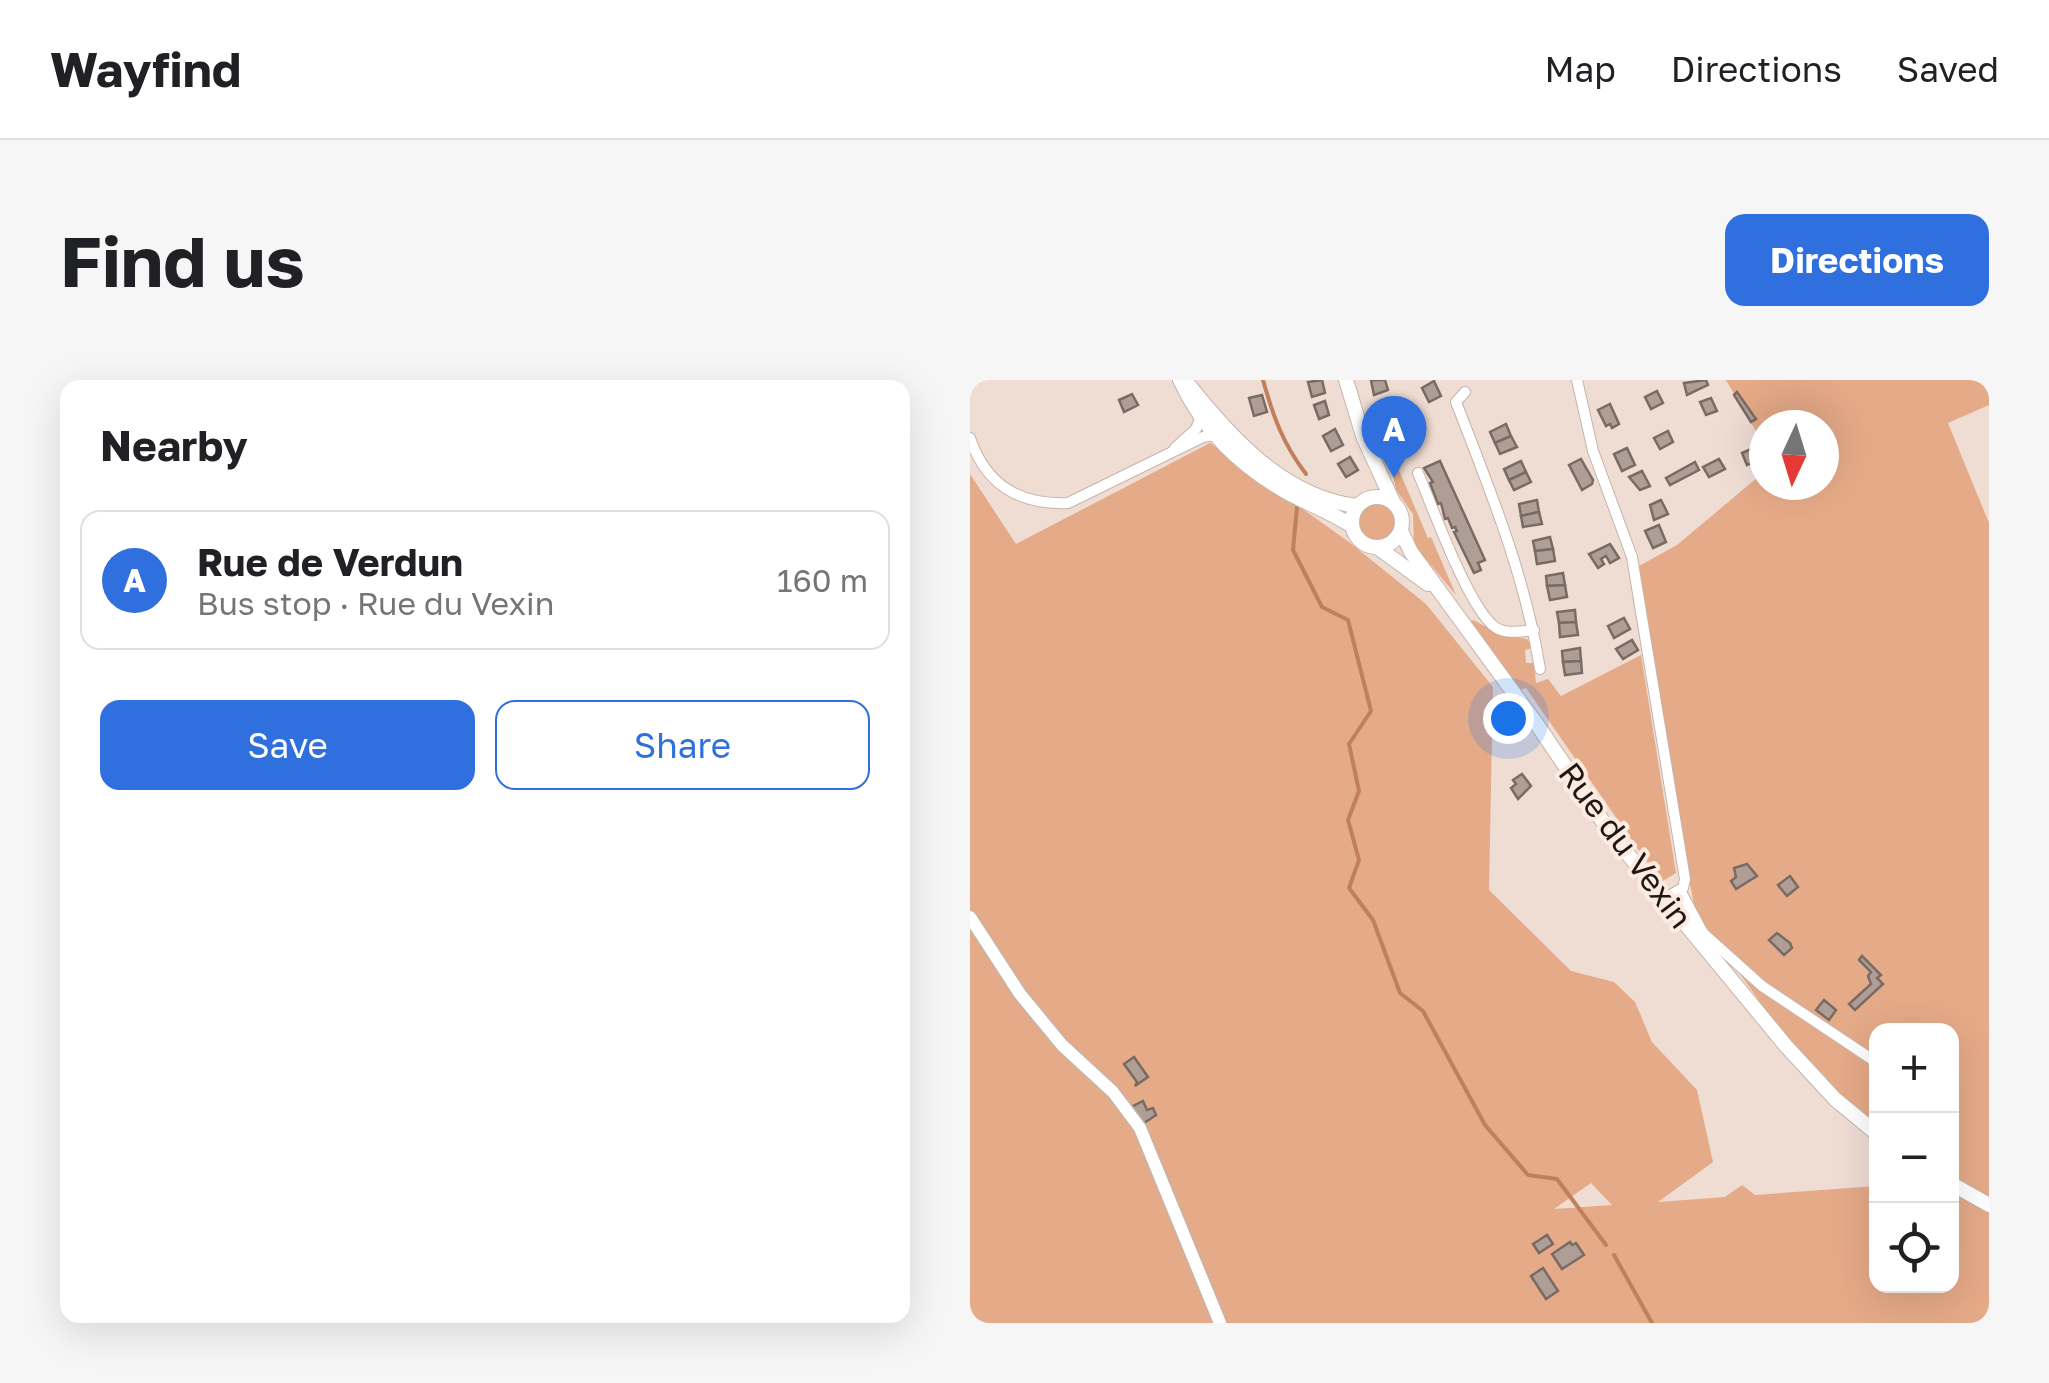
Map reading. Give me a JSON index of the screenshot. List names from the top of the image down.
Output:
{
  "streets": {
    "main road": ["Rue du Vexin"]
  },
  "north": "bottom",
  "page": {
    "header": "Wayfind",
    "nav": ["Map", "Directions", "Saved"],
    "buttons": [
      "Directions",
      ["Save", "Share"]
    ],
    "title": "Find us",
    "heading": "Nearby",
    "pins": "A",
    "list": [
      {
        "mark": "A",
        "name": "Rue de Verdun",
        "note": "Bus stop · Rue du Vexin",
        "value": "160 m"
      }
    ],
    "map_buttons": ["+", "−"]
  }
}
